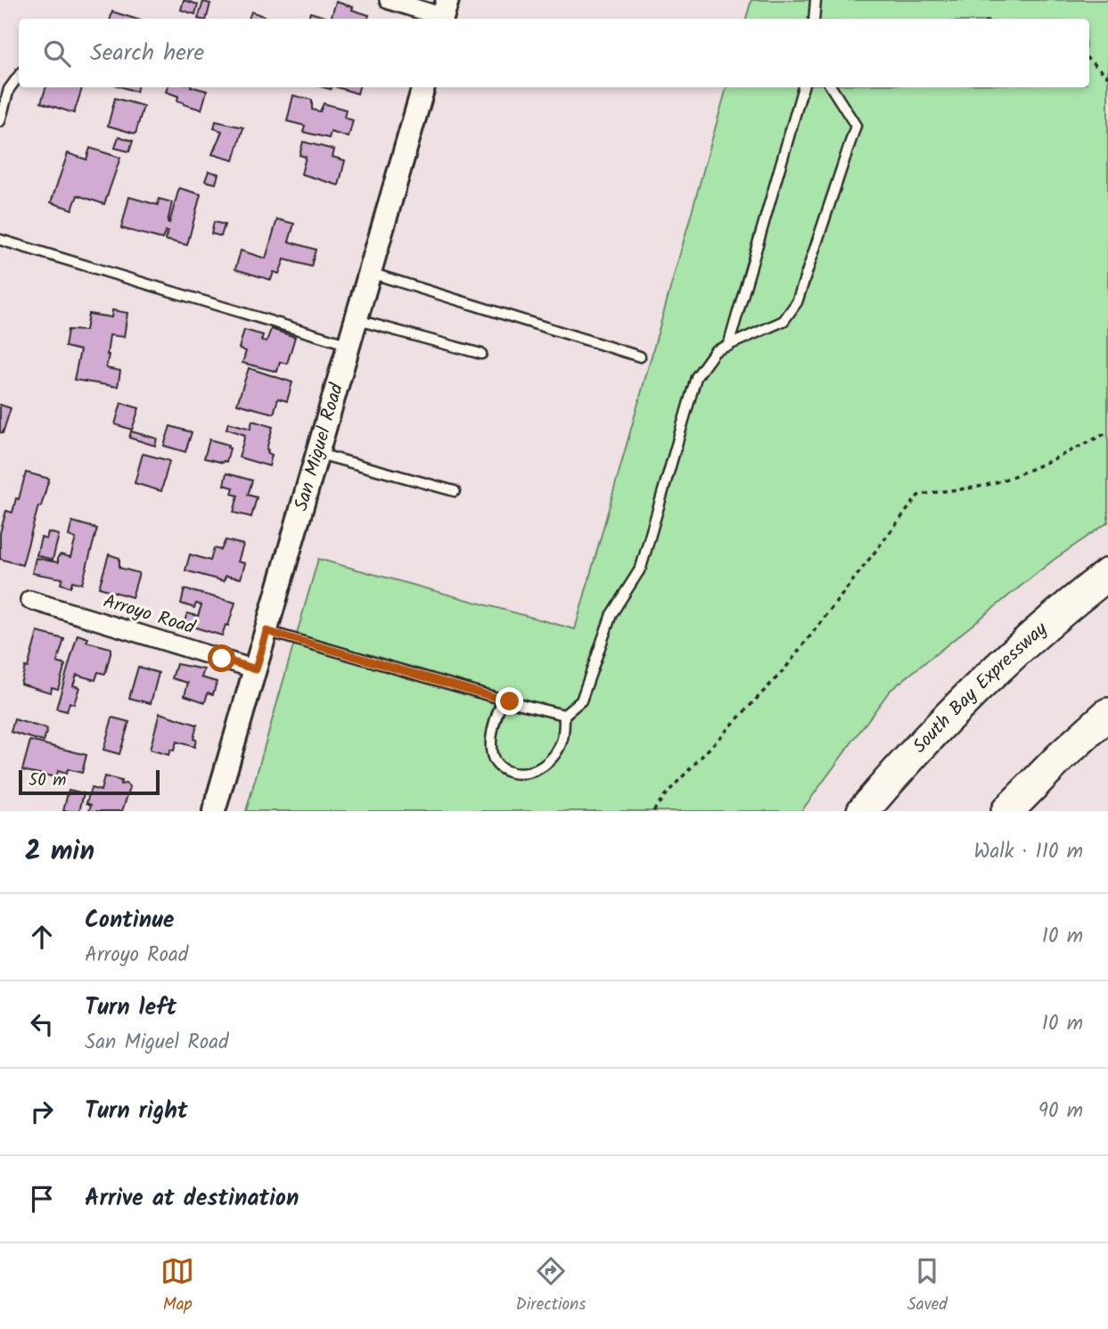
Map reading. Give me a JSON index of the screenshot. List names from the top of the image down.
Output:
{
  "streets": {
    "highway": ["South Bay Expressway"],
    "street": ["San Miguel Road", "Arroyo Road"]
  },
  "crossings": [
    ["San Miguel Road", "Arroyo Road"]
  ],
  "scale_bar": "50 m",
  "page": {
    "search": "Search here",
    "scale": "50 m",
    "heading": ["2 min", "Walk · 110 m"],
    "list": [
      ["Continue", "Arroyo Road", "10 m"],
      ["Turn left", "San Miguel Road", "10 m"],
      ["Turn right", "90 m"],
      "Arrive at destination"
    ],
    "nav": ["Map", "Directions", "Saved"]
  }
}
